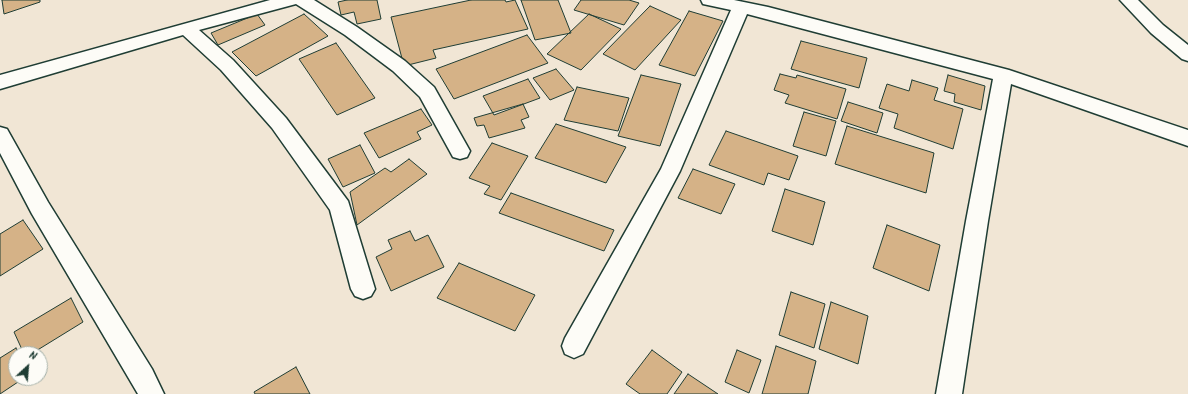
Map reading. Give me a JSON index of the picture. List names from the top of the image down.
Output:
{
  "north": "top right"
}
